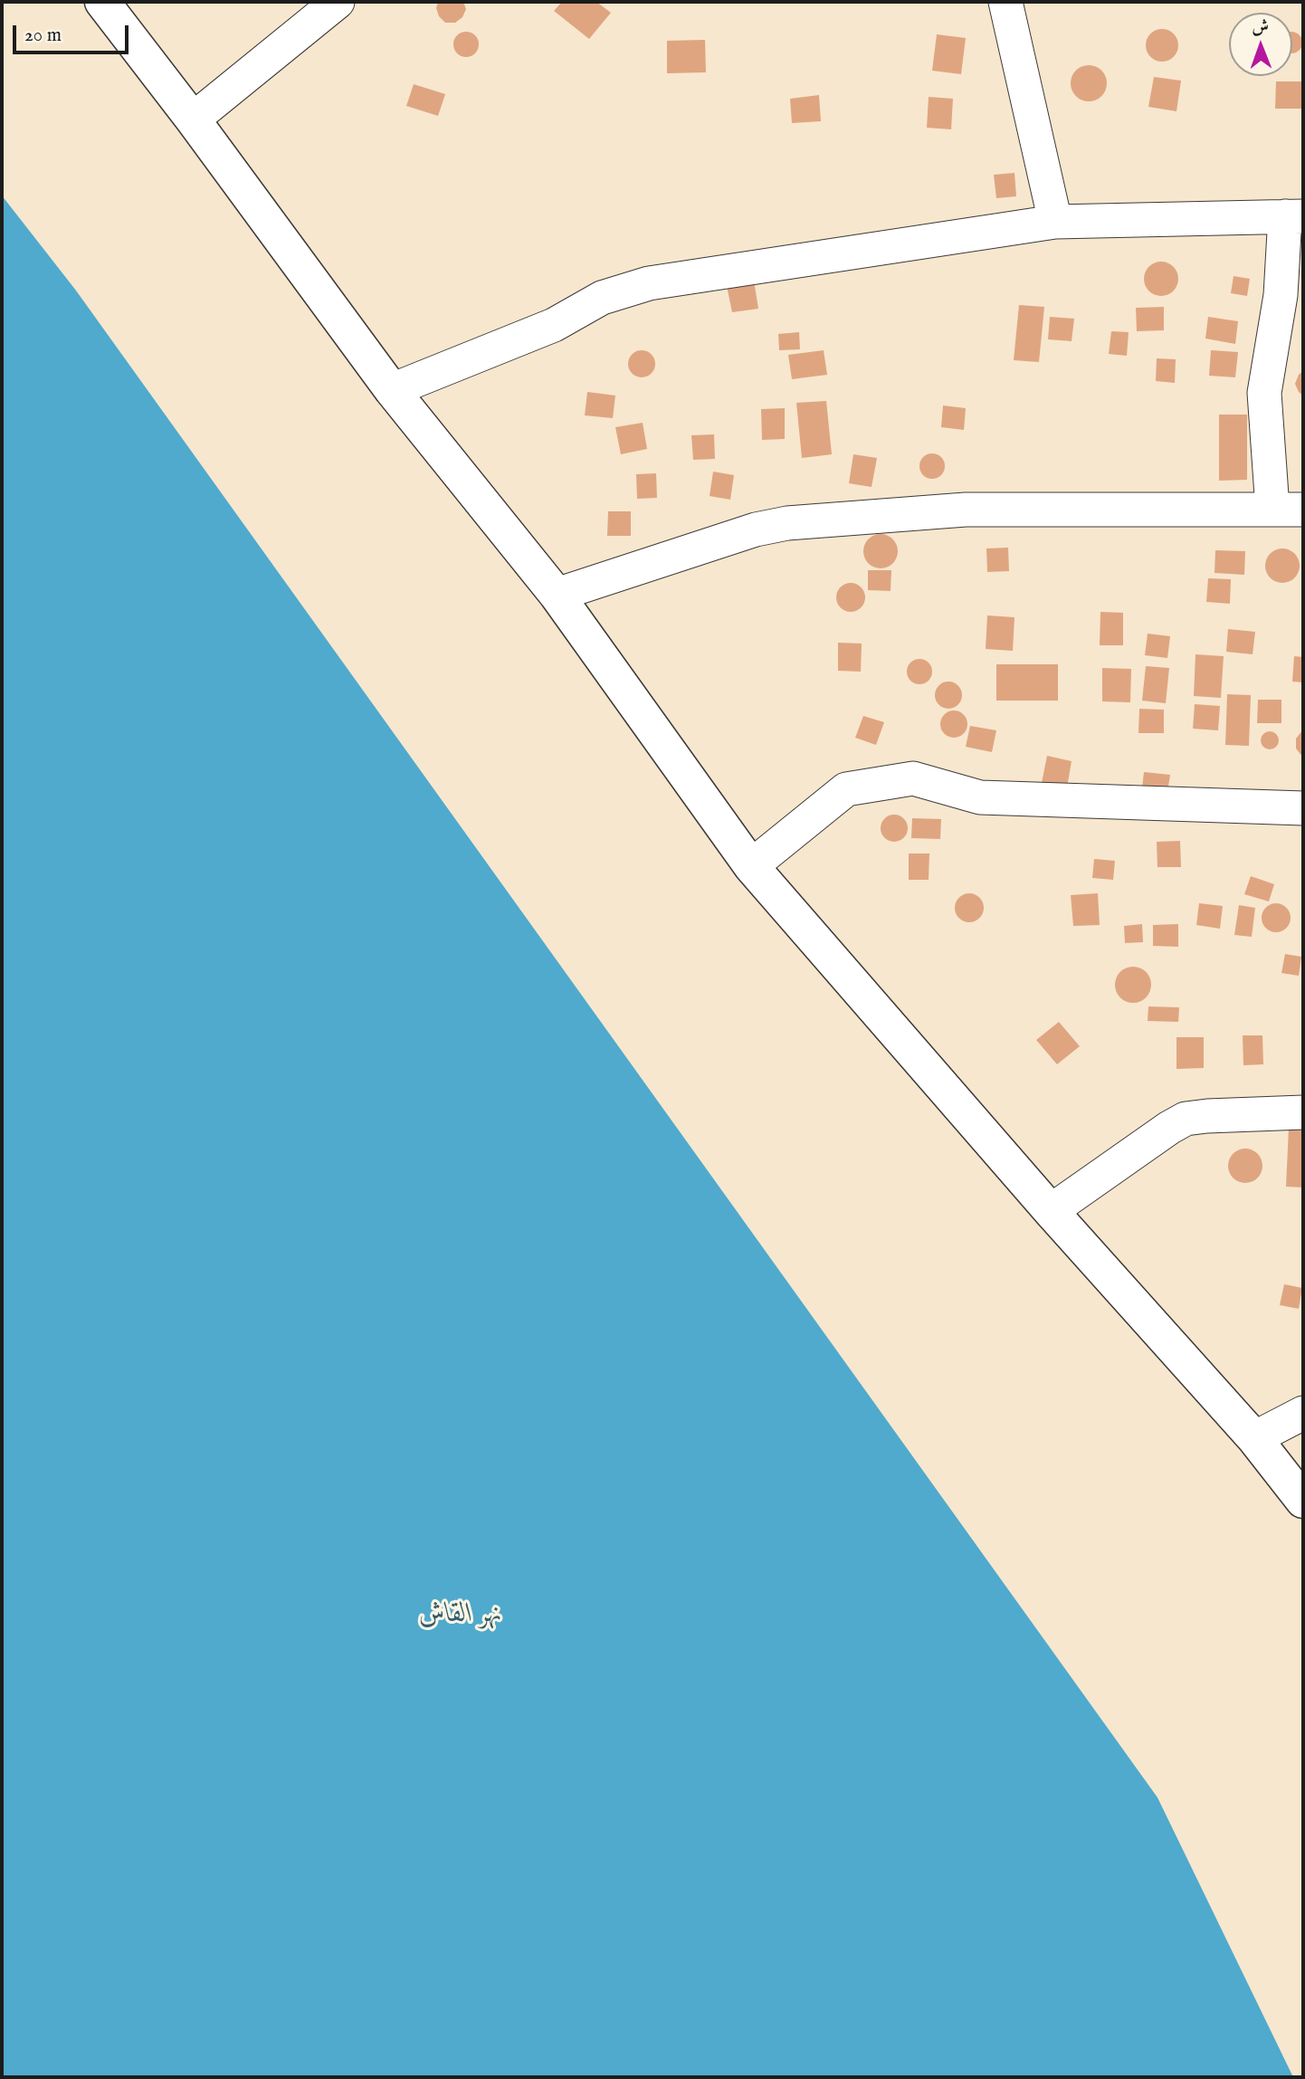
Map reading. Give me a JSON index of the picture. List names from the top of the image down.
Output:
{
  "water": ["نهر القاش"],
  "scale_bar": "20 m",
  "north": "top"
}
